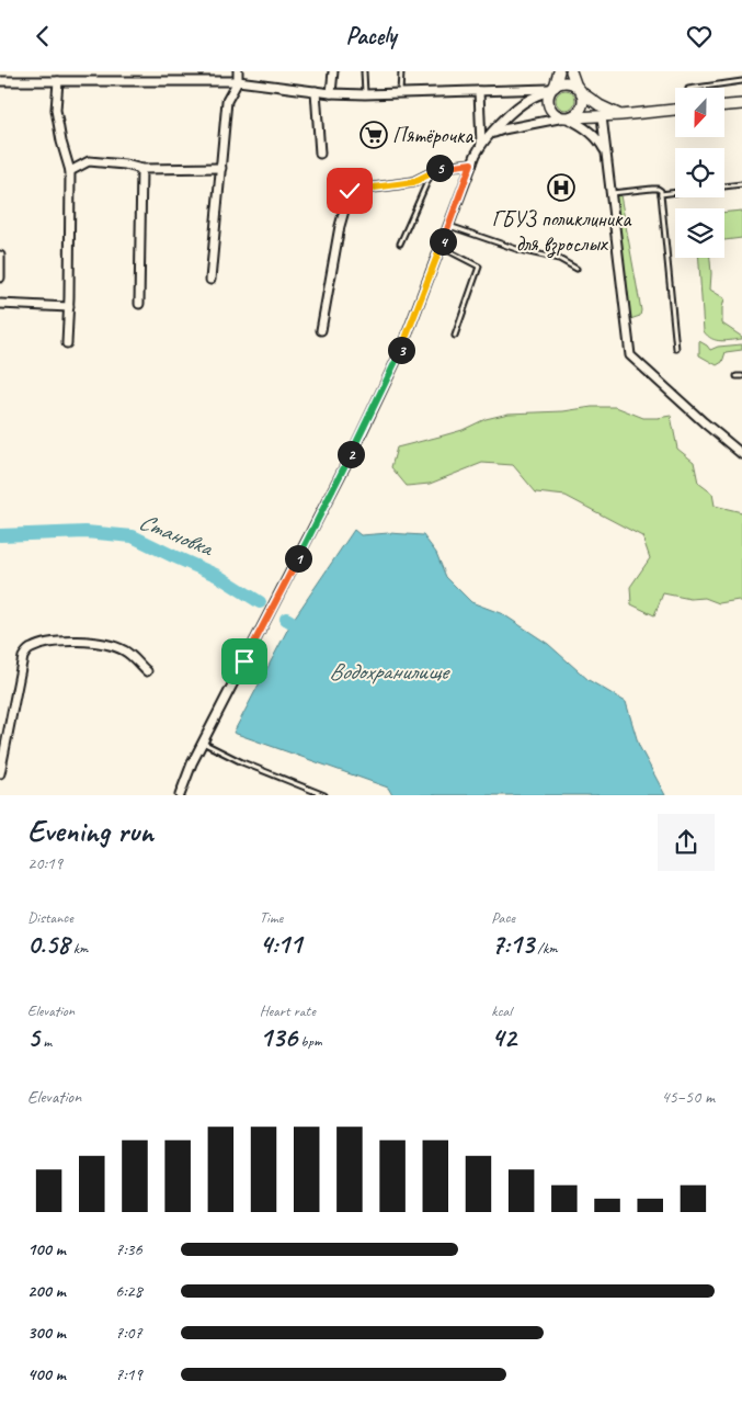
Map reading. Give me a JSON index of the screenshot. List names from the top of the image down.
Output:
{
  "water": ["Становка", "Водохранилище"],
  "places": {
    "supermarket": ["Пятёрочка"],
    "hospital": ["ГБУЗ поликлиника для взрослых"]
  },
  "north": "bottom",
  "page": {
    "header": "Pacely",
    "pins": [
      "5",
      "4",
      "3",
      "2",
      "1"
    ],
    "heading": ["Evening run", "20:19"],
    "stats": [
      ["Distance", "0.58 km"],
      ["Time", "4:11"],
      ["Pace", "7:13 /km"],
      ["Elevation", "5 m"],
      ["Heart rate", "136 bpm"],
      ["kcal", "42"]
    ],
    "chart": ["Elevation", "45–50 m"],
    "list": [
      {
        "name": "100 m",
        "note": "7:36"
      },
      {
        "name": "200 m",
        "note": "6:28"
      },
      {
        "name": "300 m",
        "note": "7:07"
      },
      {
        "name": "400 m",
        "note": "7:19"
      }
    ]
  }
}
